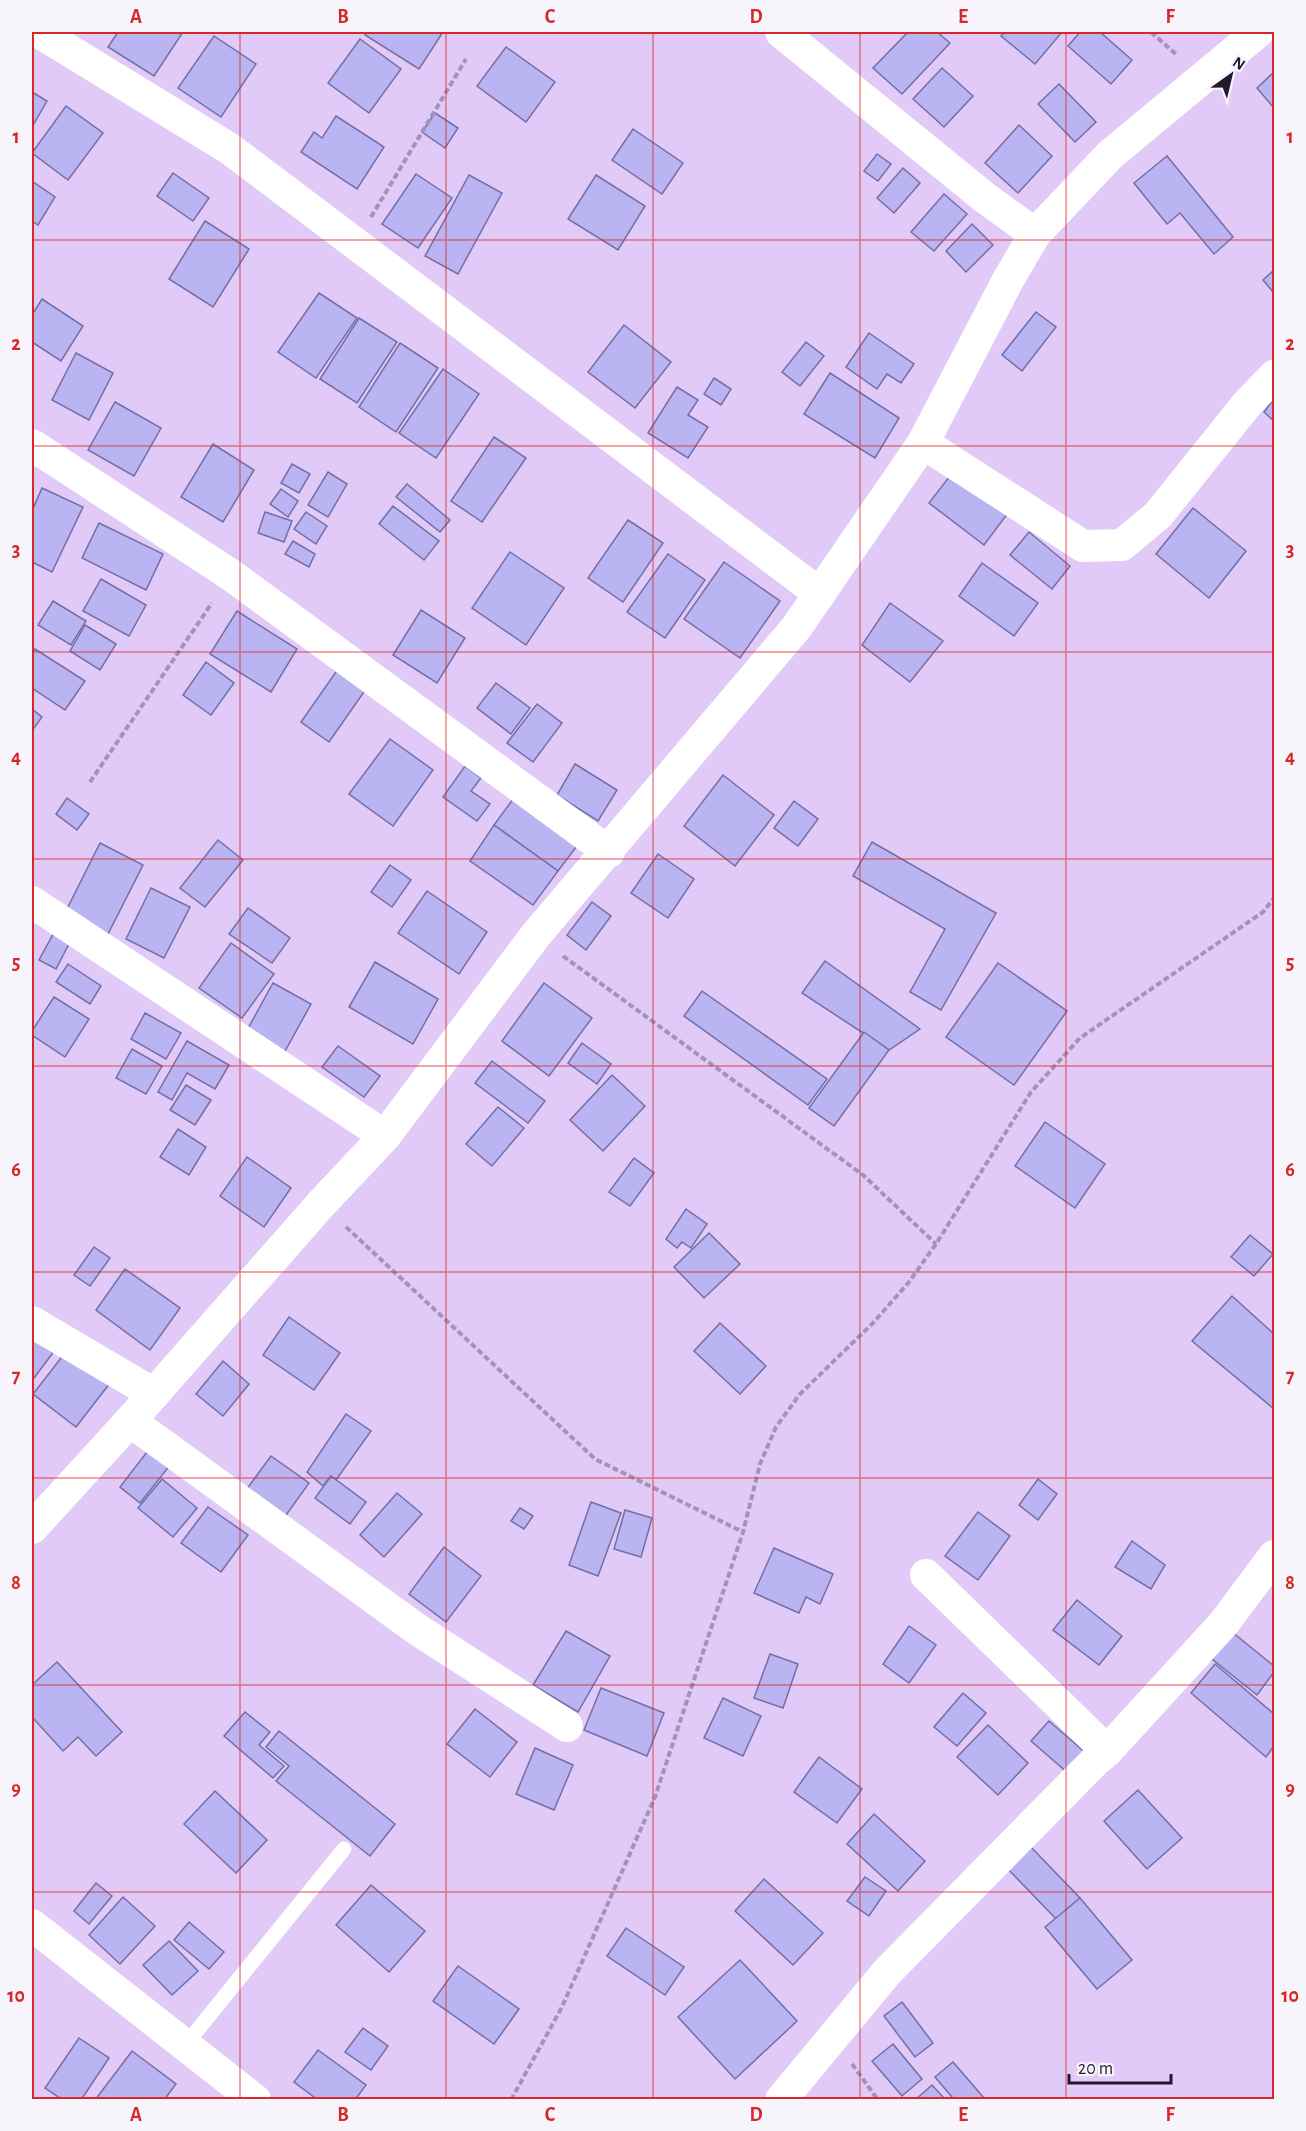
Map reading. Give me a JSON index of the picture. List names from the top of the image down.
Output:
{
  "scale_bar": "20 m",
  "north": "top right",
  "grid": {
    "columns": [
      "A",
      "B",
      "C",
      "D",
      "E",
      "F"
    ],
    "rows": [
      "1",
      "2",
      "3",
      "4",
      "5",
      "6",
      "7",
      "8",
      "9",
      "10"
    ]
  }
}
